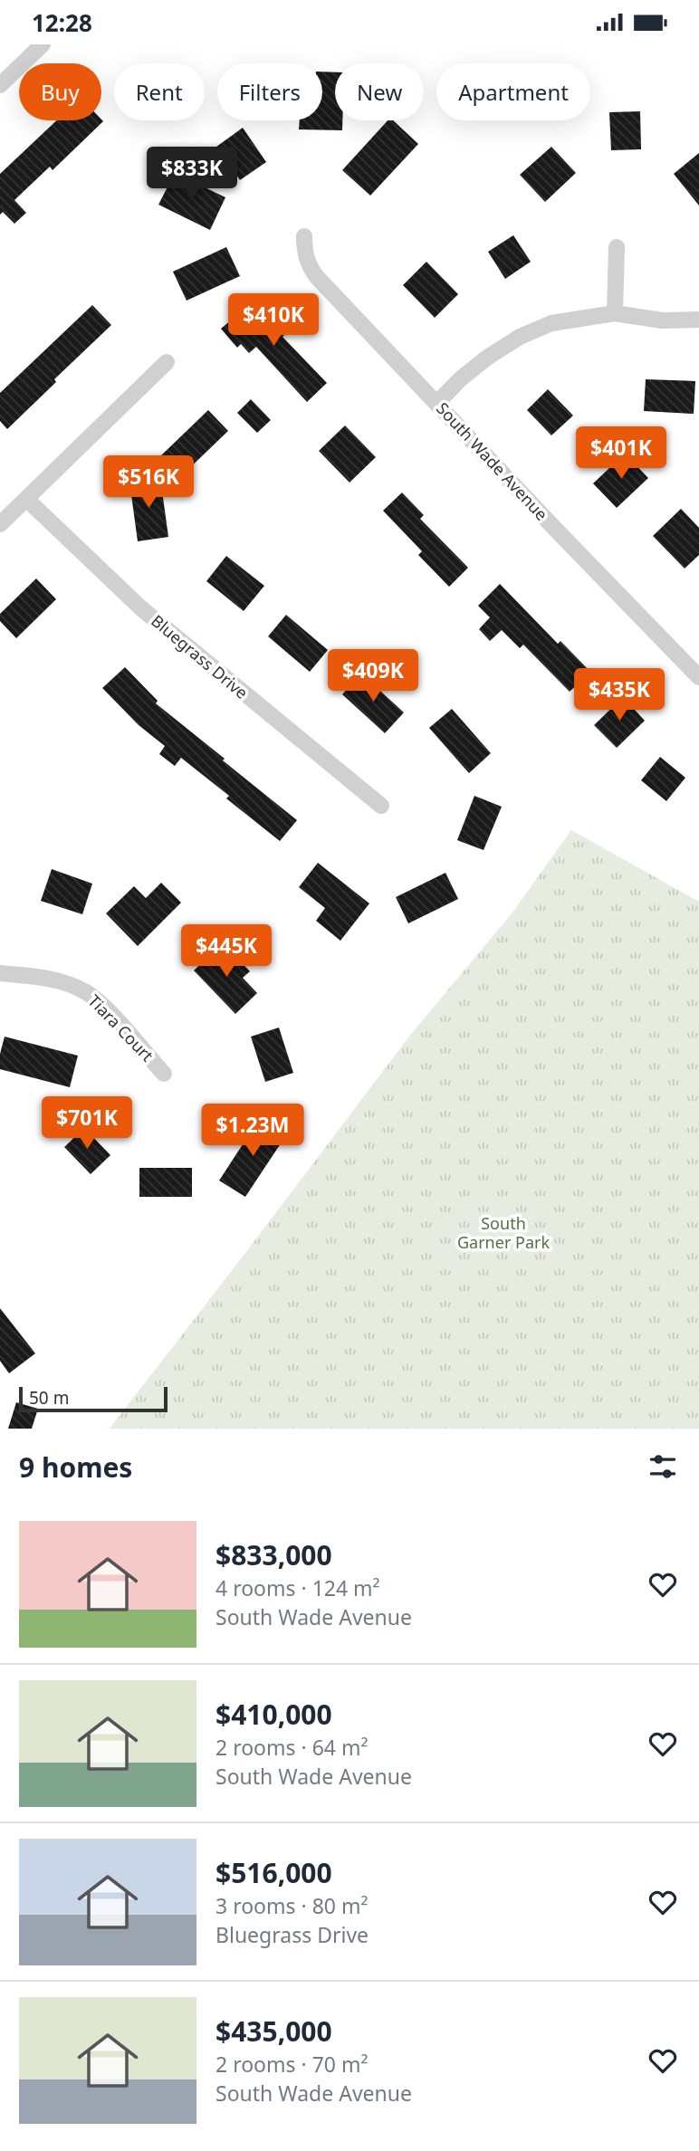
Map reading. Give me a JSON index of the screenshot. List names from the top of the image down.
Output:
{
  "streets": {
    "street": ["South Wade Avenue", "Bluegrass Drive", "Tiara Court"]
  },
  "parks": ["South Garner Park"],
  "scale_bar": "50 m",
  "page": {
    "status": "12:28",
    "chip": [
      "Buy",
      "Rent",
      "Filters",
      "New",
      "Apartment"
    ],
    "price": [
      "$833K",
      "$410K",
      "$401K",
      "$516K",
      "$409K",
      "$435K",
      "$445K",
      "$701K",
      "$1.23M"
    ],
    "scale": "50 m",
    "heading": "9 homes",
    "list": [
      {
        "name": "$833,000",
        "note": "4 rooms · 124 m² · South Wade Avenue"
      },
      {
        "name": "$410,000",
        "note": "2 rooms · 64 m² · South Wade Avenue"
      },
      {
        "name": "$516,000",
        "note": "3 rooms · 80 m² · Bluegrass Drive"
      },
      {
        "name": "$435,000",
        "note": "2 rooms · 70 m² · South Wade Avenue"
      }
    ]
  }
}
